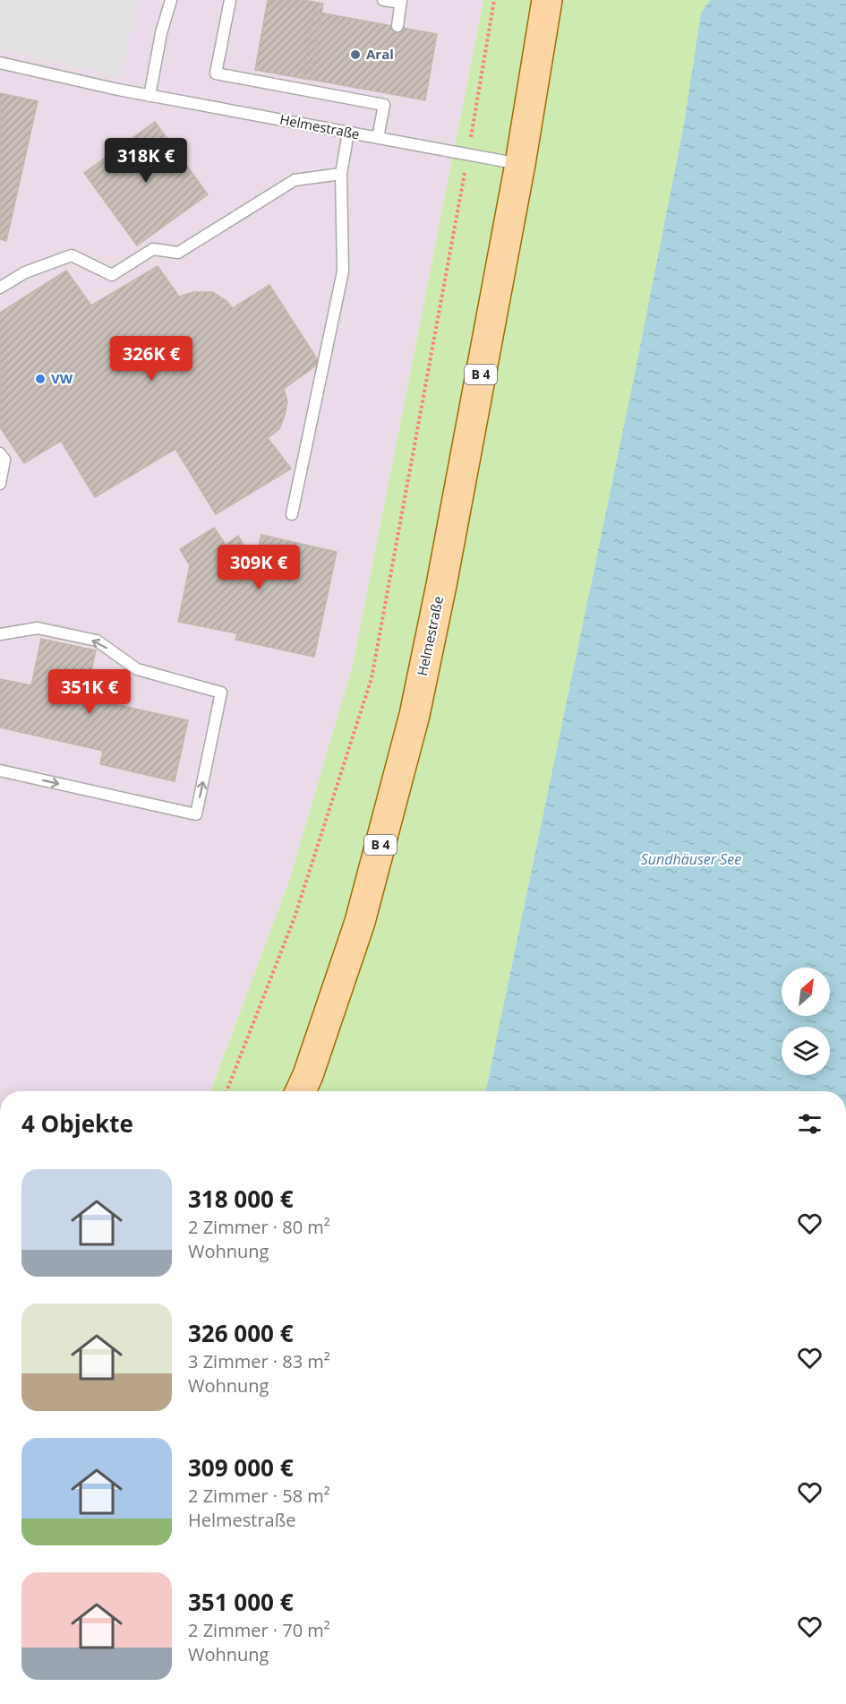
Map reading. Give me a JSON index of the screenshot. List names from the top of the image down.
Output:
{
  "streets": {
    "main road": ["Helmestraße", "B 4"]
  },
  "water": ["Sundhäuser See"],
  "places": ["Aral", "VW"],
  "north": "top right",
  "page": {
    "price": [
      "318K €",
      "326K €",
      "309K €",
      "351K €"
    ],
    "heading": "4 Objekte",
    "list": [
      {
        "name": "318 000 €",
        "note": "2 Zimmer · 80 m² · Wohnung"
      },
      {
        "name": "326 000 €",
        "note": "3 Zimmer · 83 m² · Wohnung"
      },
      {
        "name": "309 000 €",
        "note": "2 Zimmer · 58 m² · Helmestraße"
      },
      {
        "name": "351 000 €",
        "note": "2 Zimmer · 70 m² · Wohnung"
      }
    ]
  }
}
